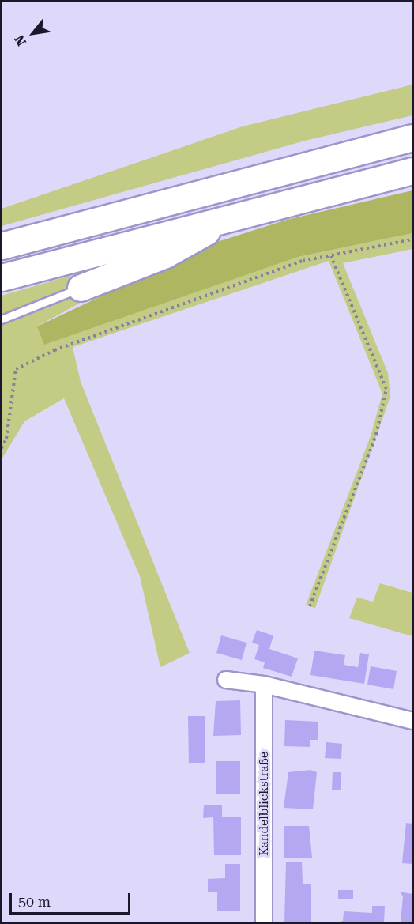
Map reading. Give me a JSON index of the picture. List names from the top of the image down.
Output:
{
  "streets": {
    "street": ["Kandelblickstraße"]
  },
  "scale_bar": "50 m",
  "north": "bottom left"
}
